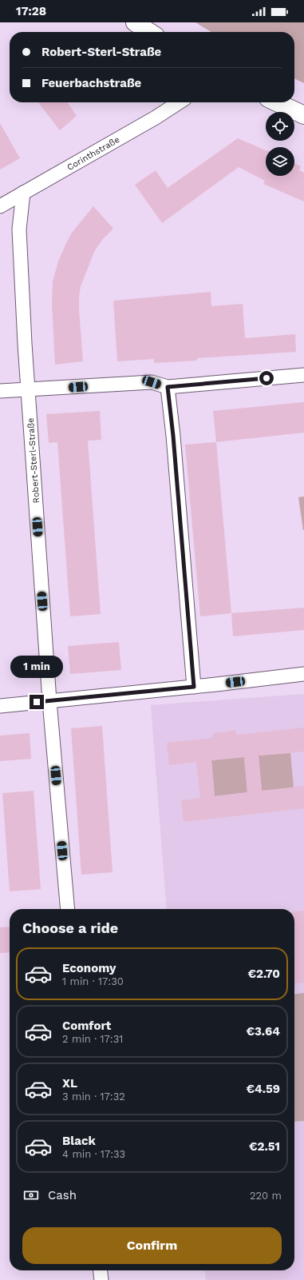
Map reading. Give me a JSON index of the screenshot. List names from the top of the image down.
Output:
{
  "streets": {
    "street": ["Corinthstraße", "Robert-Sterl-Straße"]
  },
  "crossings": [
    ["Corinthstraße", "Robert-Sterl-Straße"]
  ],
  "page": {
    "status": "17:28",
    "banner": ["Robert-Sterl-Straße", "Feuerbachstraße"],
    "bubble": "1 min",
    "heading": "Choose a ride",
    "list": [
      {
        "name": "Economy",
        "note": "1 min · 17:30",
        "value": "€2.70"
      },
      {
        "name": "Comfort",
        "note": "2 min · 17:31",
        "value": "€3.64"
      },
      {
        "name": "XL",
        "note": "3 min · 17:32",
        "value": "€4.59"
      },
      {
        "name": "Black",
        "note": "4 min · 17:33",
        "value": "€2.51"
      }
    ],
    "pay": ["Cash", "220 m"],
    "buttons": "Confirm"
  }
}
